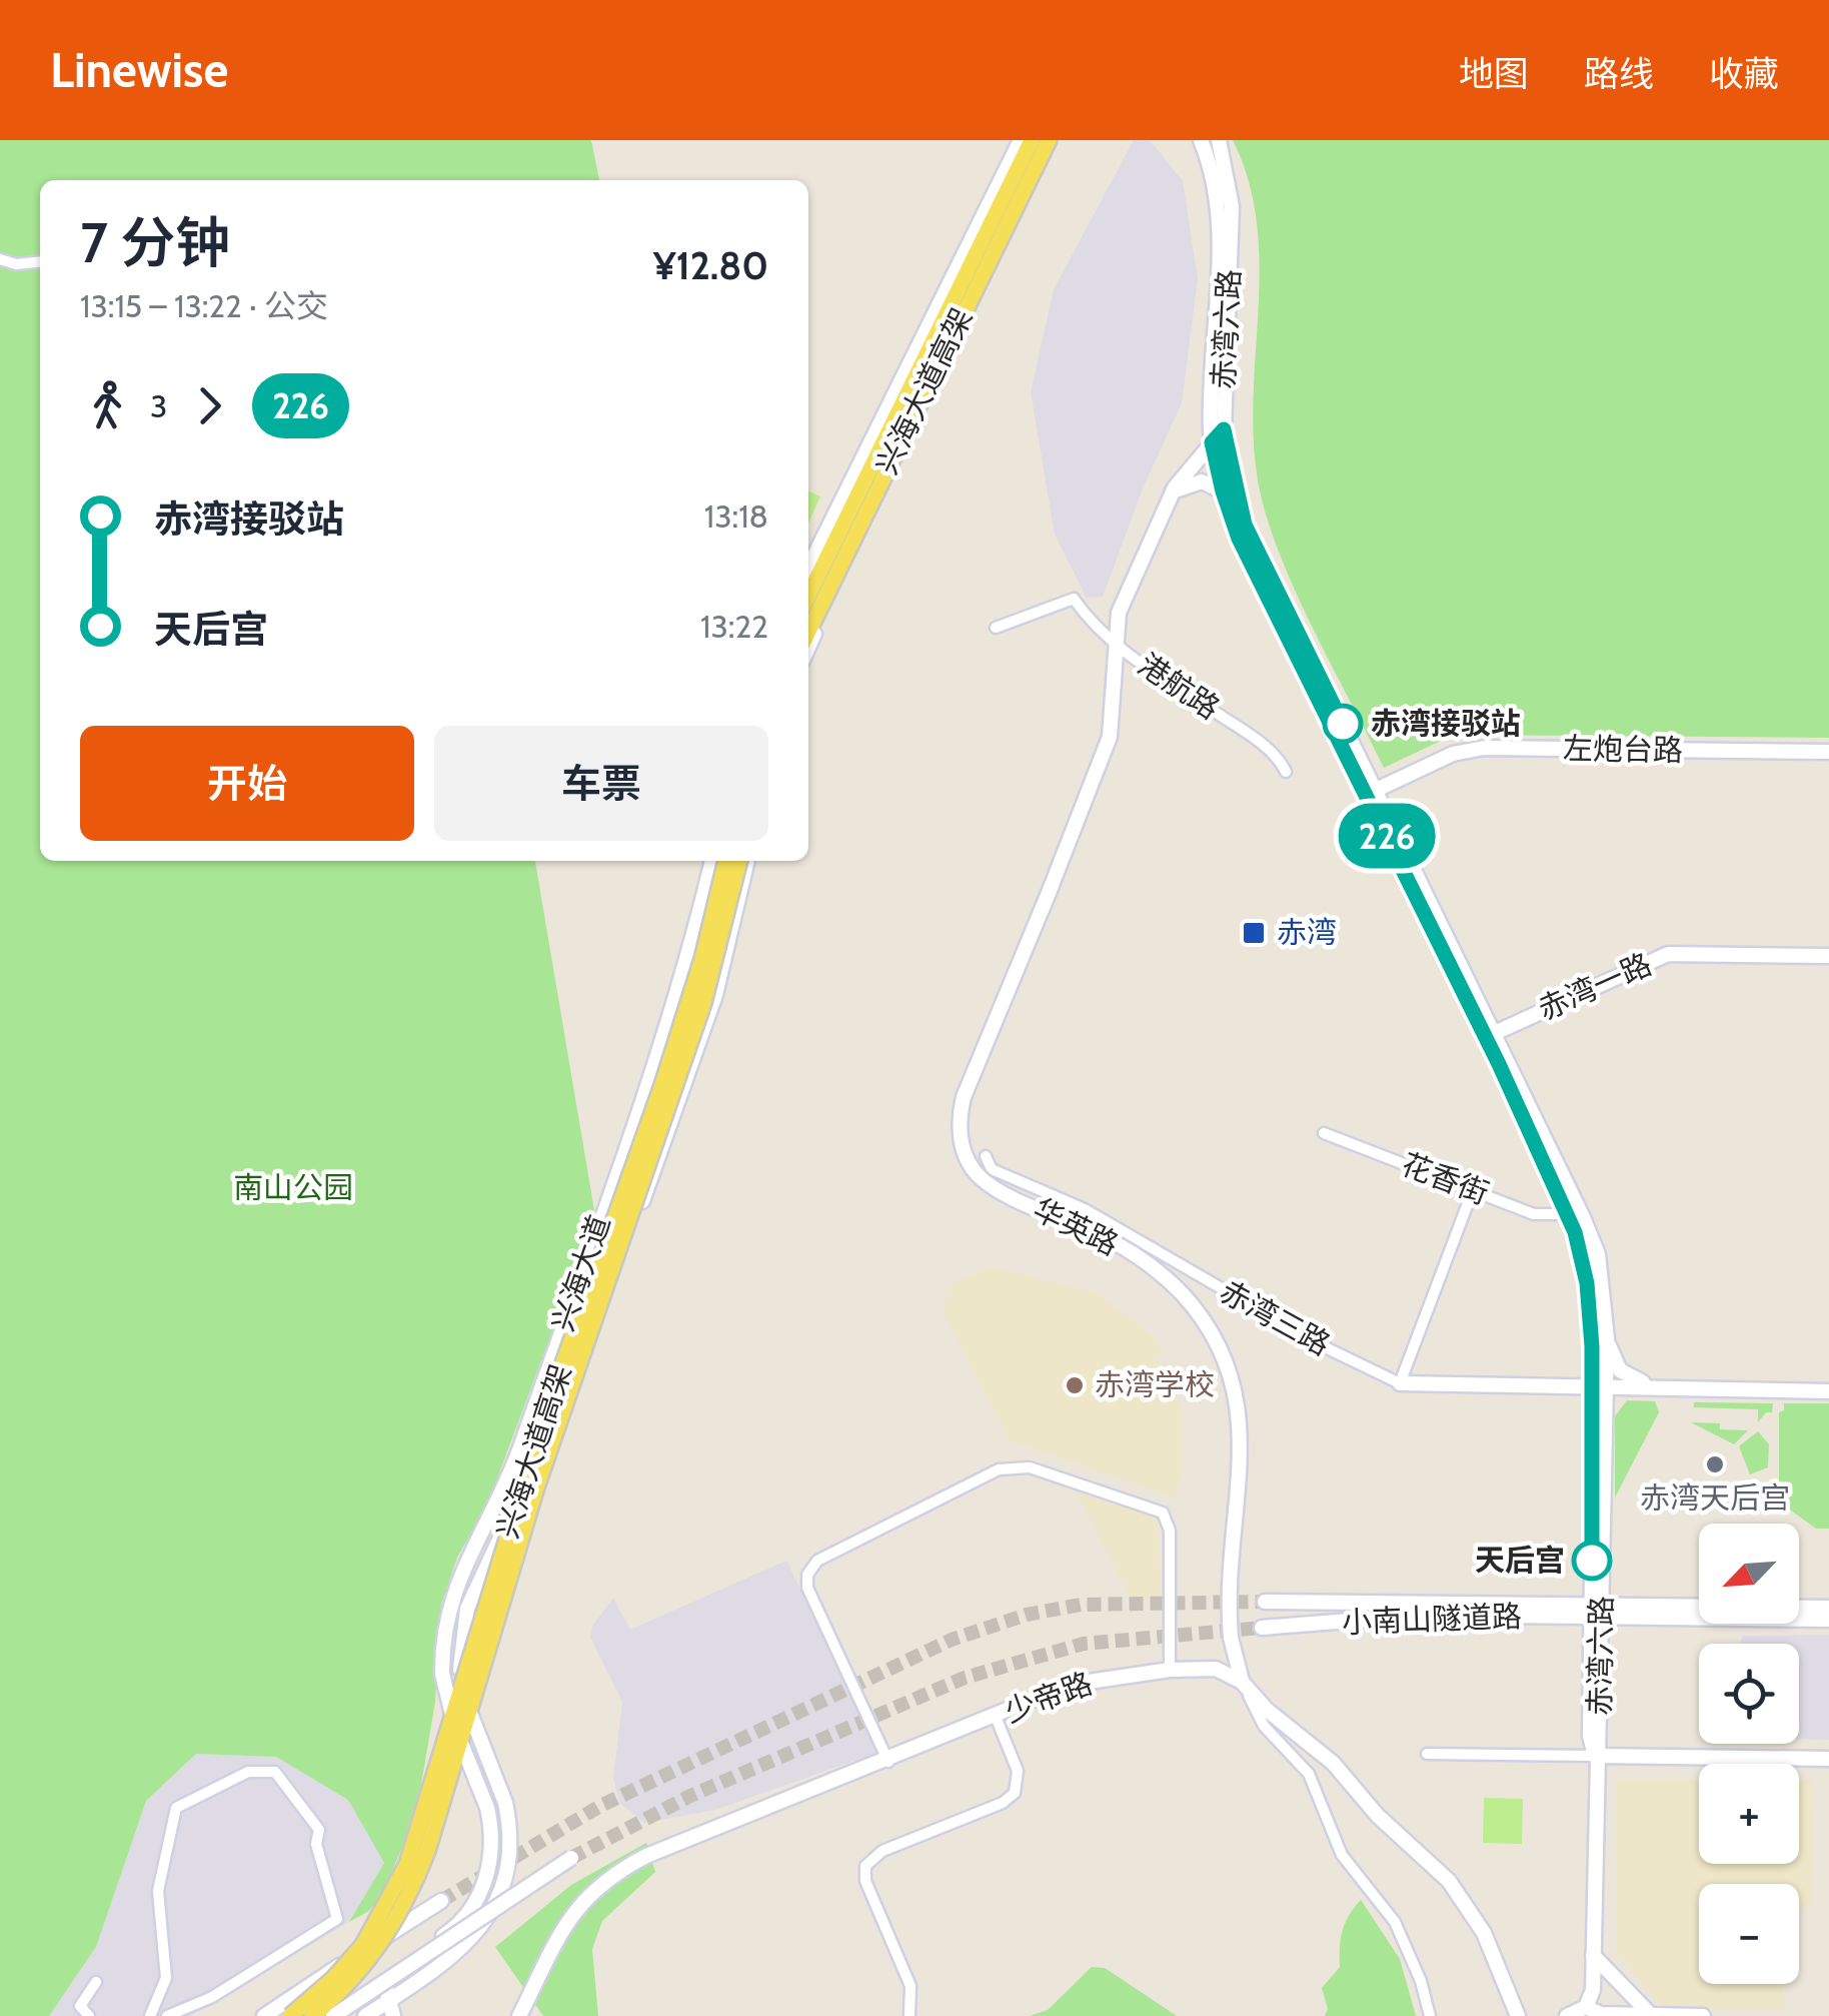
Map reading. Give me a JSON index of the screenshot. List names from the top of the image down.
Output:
{
  "streets": {
    "main road": ["兴海大道高架"],
    "street": [
      "赤湾六路",
      "港航路",
      "左炮台路",
      "赤湾一路",
      "花香街",
      "华英路",
      "兴海大道",
      "赤湾三路",
      "小南山隧道路",
      "少帝路"
    ]
  },
  "crossings": [
    ["赤湾六路", "左炮台路"],
    ["赤湾六路", "赤湾一路"],
    ["赤湾六路", "花香街"],
    ["赤湾六路", "华英路"],
    ["赤湾六路", "赤湾三路"],
    ["赤湾六路", "小南山隧道路"],
    ["港航路", "华英路"],
    ["华英路", "少帝路"]
  ],
  "parks": ["南山公园"],
  "places": {
    "other": [
      "赤湾接驳站",
      "赤湾学校",
      "赤湾天后宫",
      "天后宫"
    ],
    "transit": ["赤湾"]
  },
  "lines": ["bus line 226"],
  "north": "bottom left",
  "page": {
    "header": "Linewise",
    "nav": ["地图", "路线", "收藏"],
    "on_map": "226",
    "heading": ["7 分钟", "13:15 – 13:22 · 公交", "¥12.80"],
    "legs": ["3", "226"],
    "list": [
      {
        "name": "赤湾接驳站",
        "value": "13:18"
      },
      {
        "name": "天后宫",
        "value": "13:22"
      }
    ],
    "buttons": ["开始", "车票"],
    "map_buttons": ["+", "−"]
  }
}
